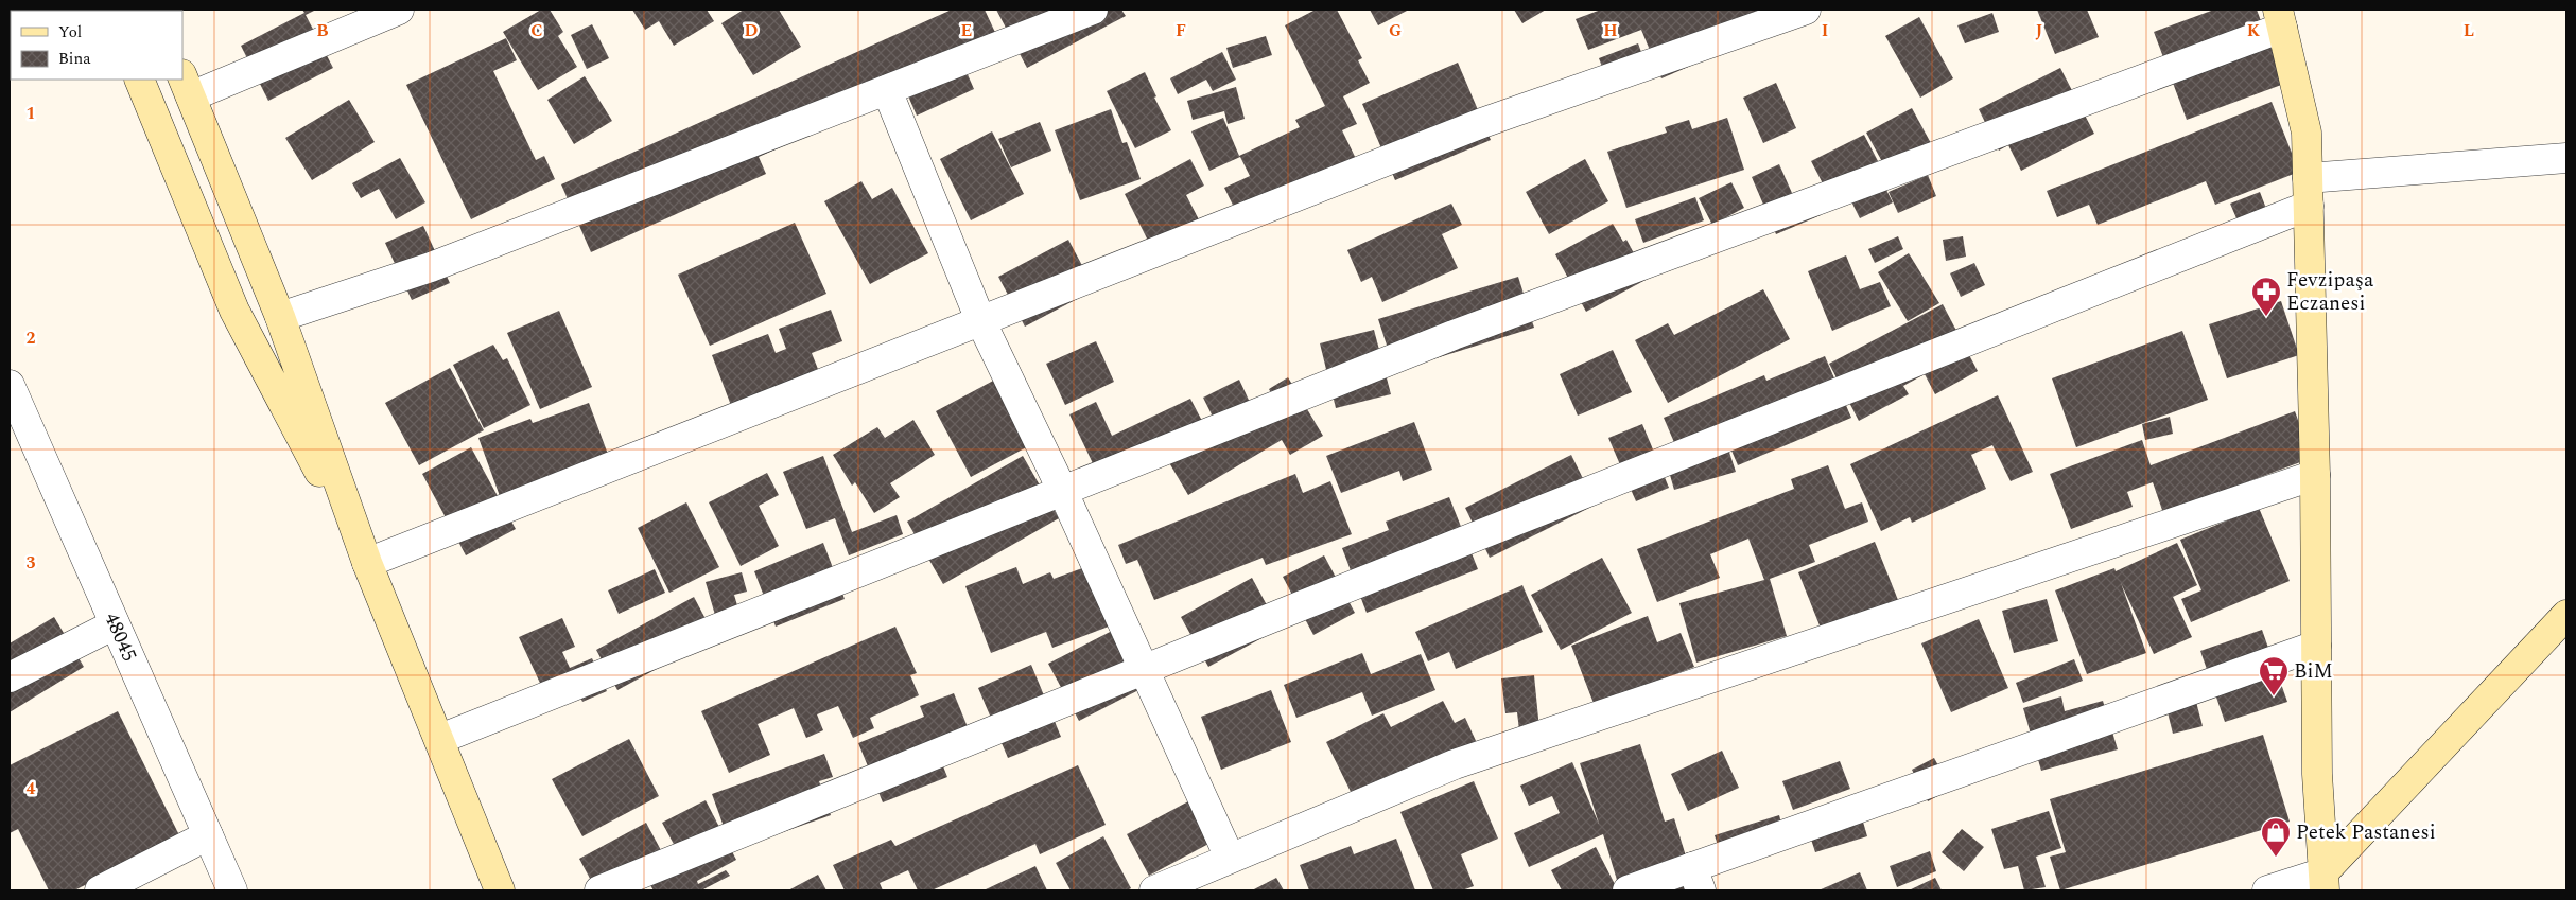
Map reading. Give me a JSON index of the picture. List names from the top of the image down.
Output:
{
  "streets": {
    "street": ["48045"]
  },
  "places": {
    "pharmacy": ["Fevzipaşa Eczanesi"],
    "supermarket": ["BiM"],
    "shop": ["Petek Pastanesi"]
  },
  "legend": ["Yol", "Bina"],
  "grid": {
    "columns": [
      "B",
      "C",
      "D",
      "E",
      "F",
      "G",
      "H",
      "I",
      "J",
      "K",
      "L"
    ],
    "rows": [
      "1",
      "2",
      "3",
      "4"
    ]
  }
}
